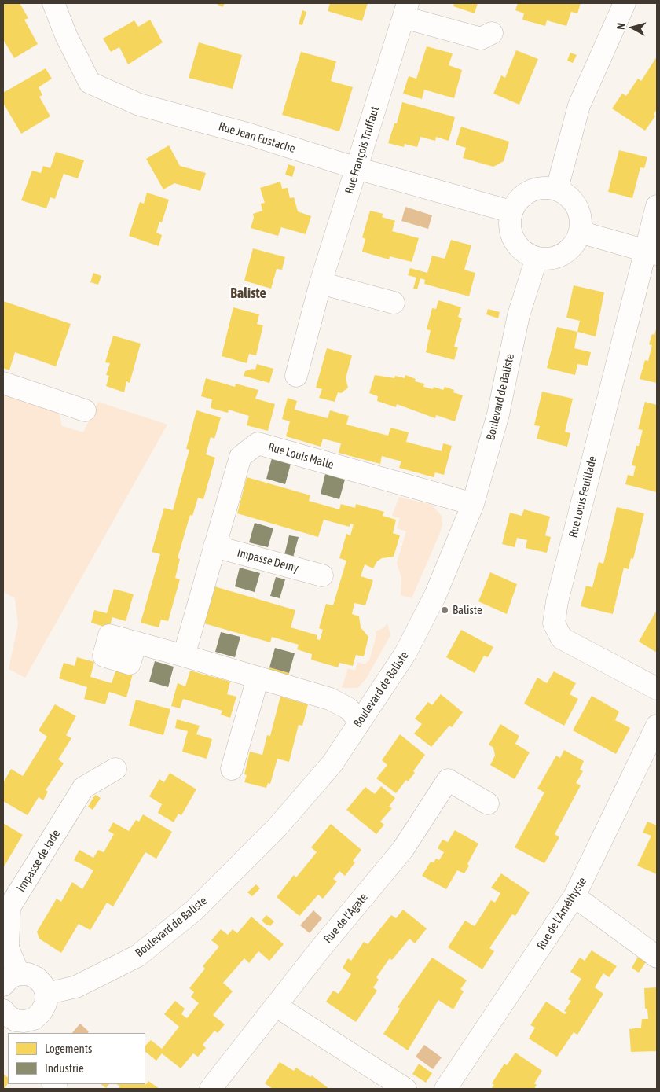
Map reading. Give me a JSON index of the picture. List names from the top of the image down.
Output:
{
  "streets": {
    "street": [
      "Rue Jean Eustache",
      "Rue François Truffaut",
      "Boulevard de Baliste",
      "Rue Louis Malle",
      "Rue Louis Feuillade",
      "Impasse Demy",
      "Impasse de Jade",
      "Rue de l'Améthyste",
      "Rue de l'Agate"
    ]
  },
  "crossings": [
    ["Rue Jean Eustache", "Rue François Truffaut"],
    ["Rue Jean Eustache", "Boulevard de Baliste"],
    ["Boulevard de Baliste", "Rue Louis Malle"],
    ["Rue Louis Malle", "Impasse Demy"]
  ],
  "districts": ["Baliste"],
  "places": ["Baliste"],
  "legend": ["Logements", "Industrie"],
  "north": "left"
}
